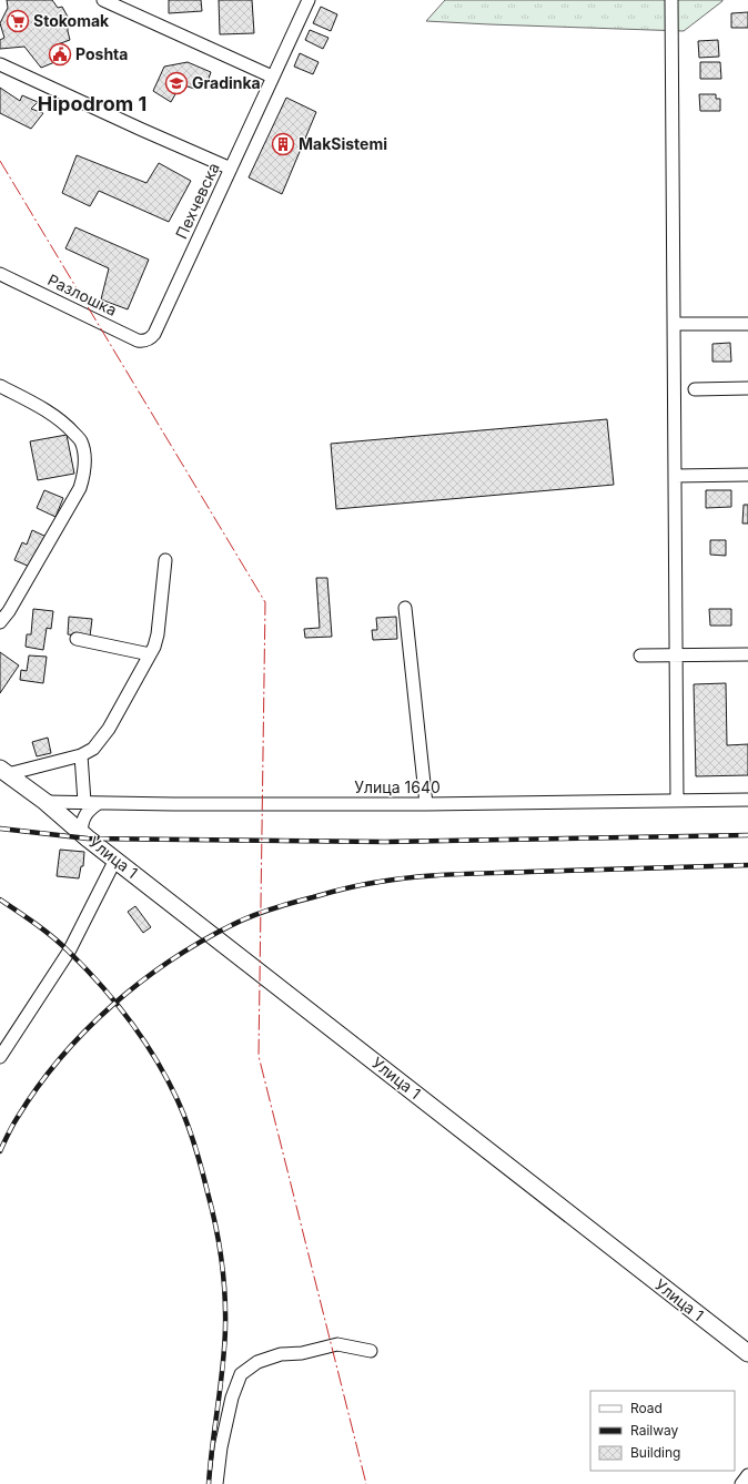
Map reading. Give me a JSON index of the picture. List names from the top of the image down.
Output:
{
  "streets": {
    "main road": ["Улица 1"],
    "street": ["Пехчевска", "Разлошка", "Улица 1640"]
  },
  "crossings": [
    ["Пехчевска", "Разлошка"],
    ["Улица 1640", "Улица 1"]
  ],
  "districts": ["Hipodrom 1"],
  "places": {
    "supermarket": ["Stokomak"],
    "public building": ["Poshta"],
    "school or university": ["Gradinka"],
    "building": ["MakSistemi"]
  },
  "legend": ["Road", "Railway", "Building"]
}
